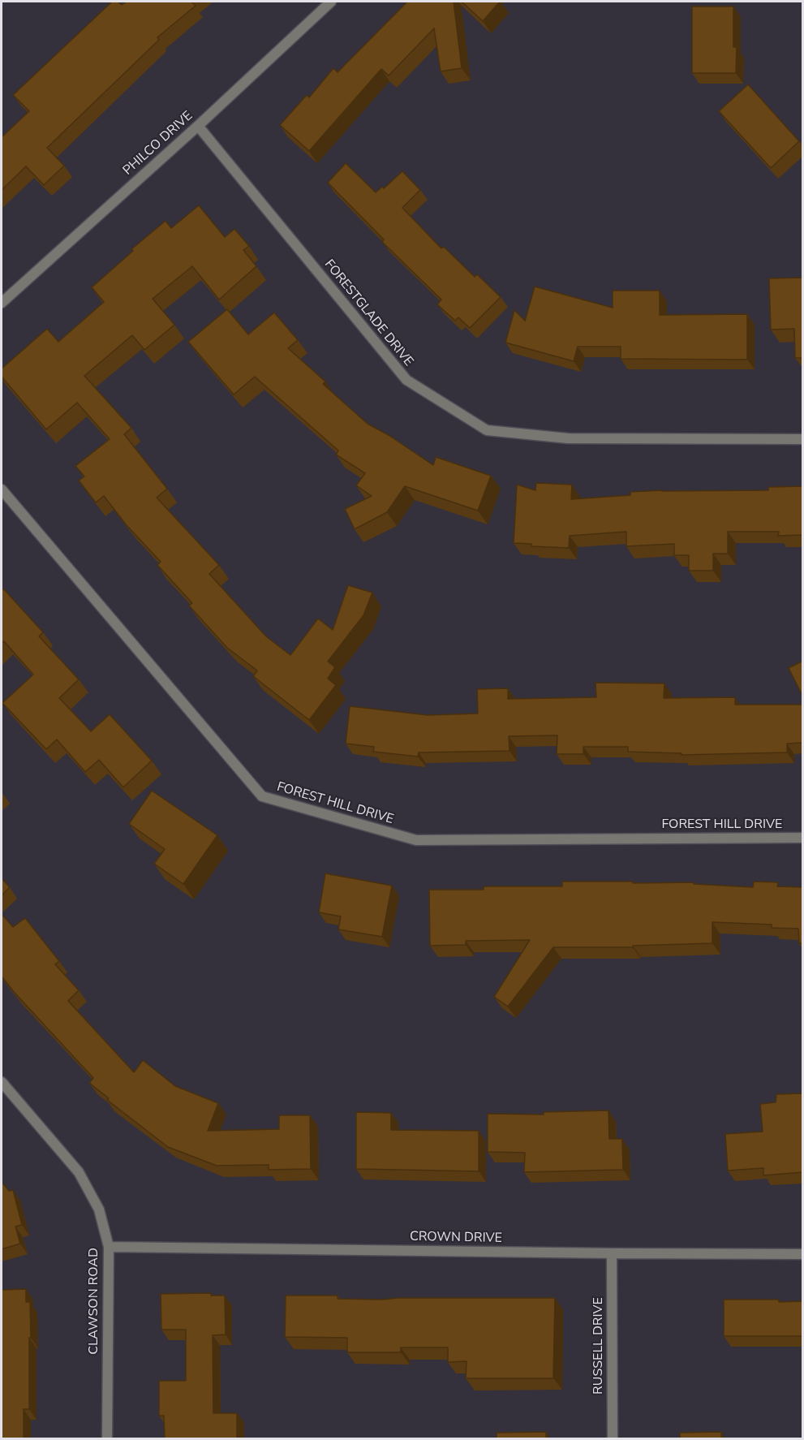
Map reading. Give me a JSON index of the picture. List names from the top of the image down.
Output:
{
  "streets": {
    "street": [
      "PHILCO DRIVE",
      "FORESTGLADE DRIVE",
      "FOREST HILL DRIVE",
      "CROWN DRIVE",
      "CLAWSON ROAD",
      "RUSSELL DRIVE"
    ]
  },
  "crossings": [
    ["PHILCO DRIVE", "FORESTGLADE DRIVE"],
    ["CROWN DRIVE", "CLAWSON ROAD"],
    ["CROWN DRIVE", "RUSSELL DRIVE"]
  ]
}
